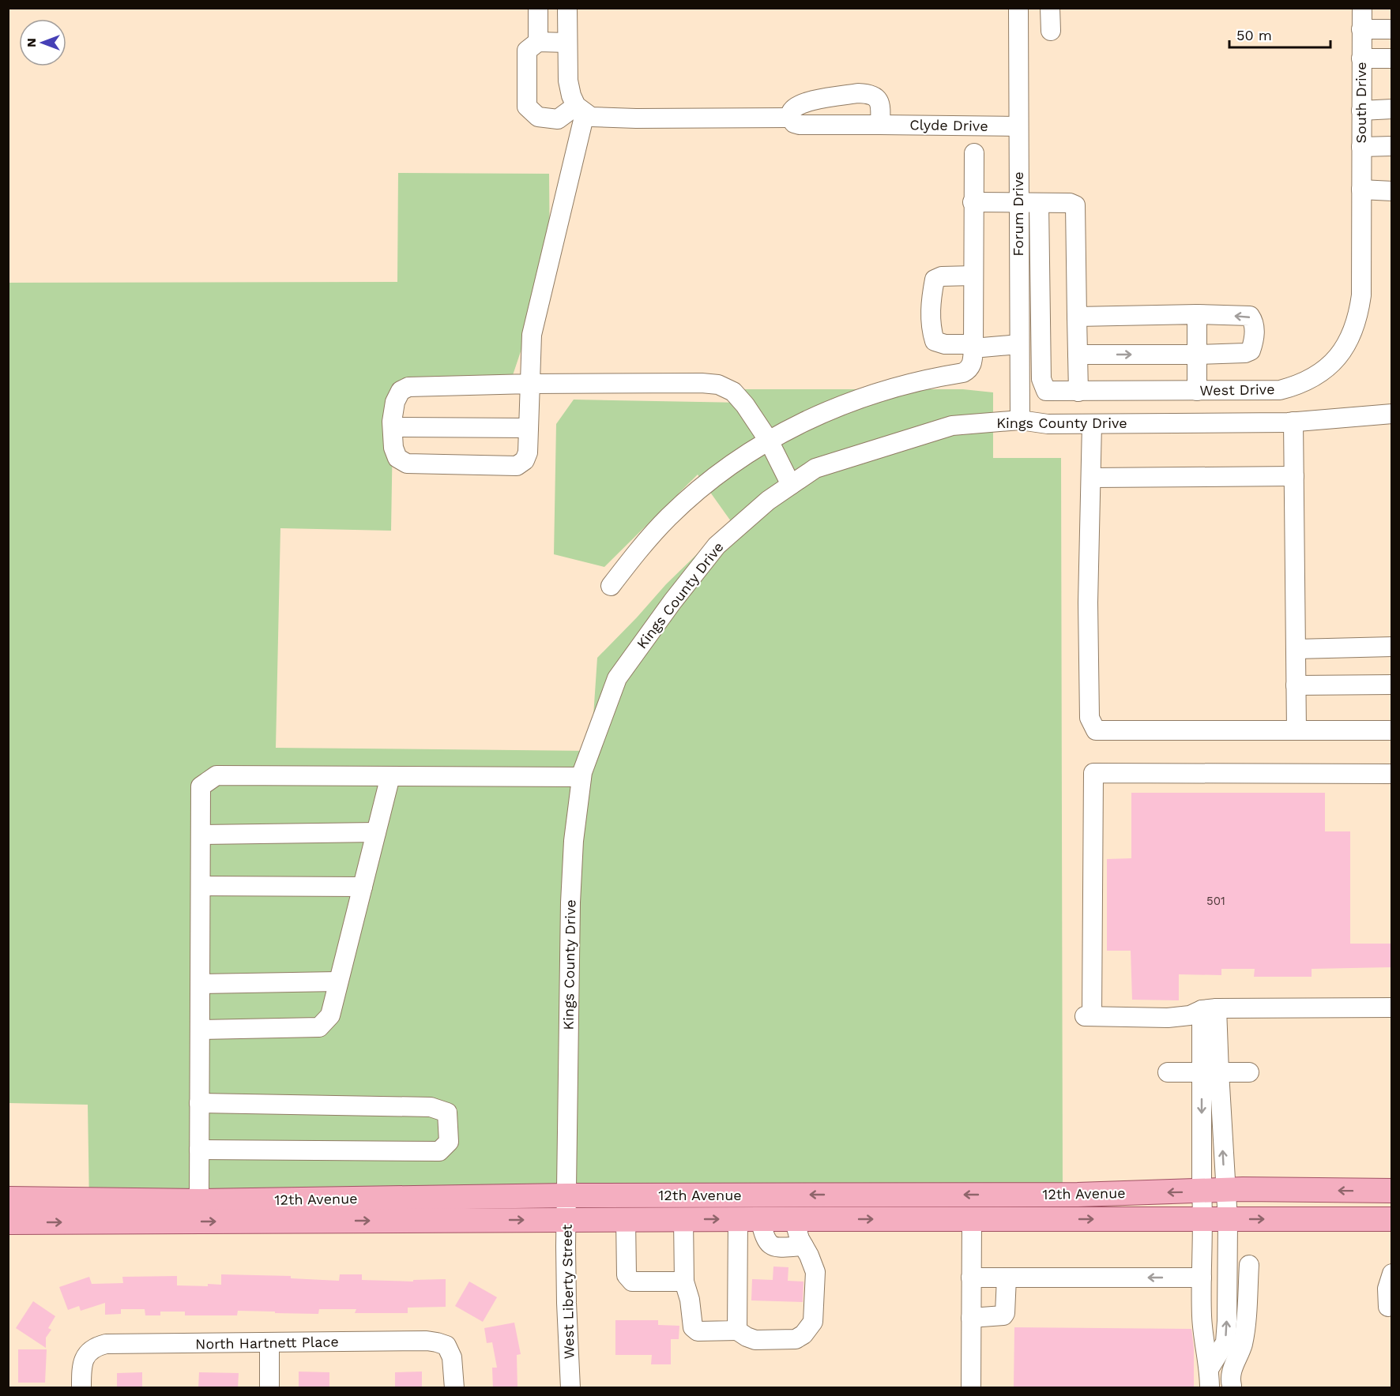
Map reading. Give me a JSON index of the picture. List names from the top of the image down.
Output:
{
  "streets": {
    "main road": ["12th Avenue"],
    "street": [
      "South Drive",
      "Clyde Drive",
      "Forum Drive",
      "West Drive",
      "Kings County Drive",
      "West Liberty Street",
      "North Hartnett Place"
    ]
  },
  "crossings": [
    ["South Drive", "West Drive"],
    ["Clyde Drive", "Forum Drive"],
    ["Forum Drive", "Kings County Drive"],
    ["Kings County Drive", "12th Avenue"],
    ["Kings County Drive", "West Liberty Street"],
    ["12th Avenue", "West Liberty Street"]
  ],
  "house_numbers": ["501"],
  "scale_bar": "50 m",
  "north": "left"
}
